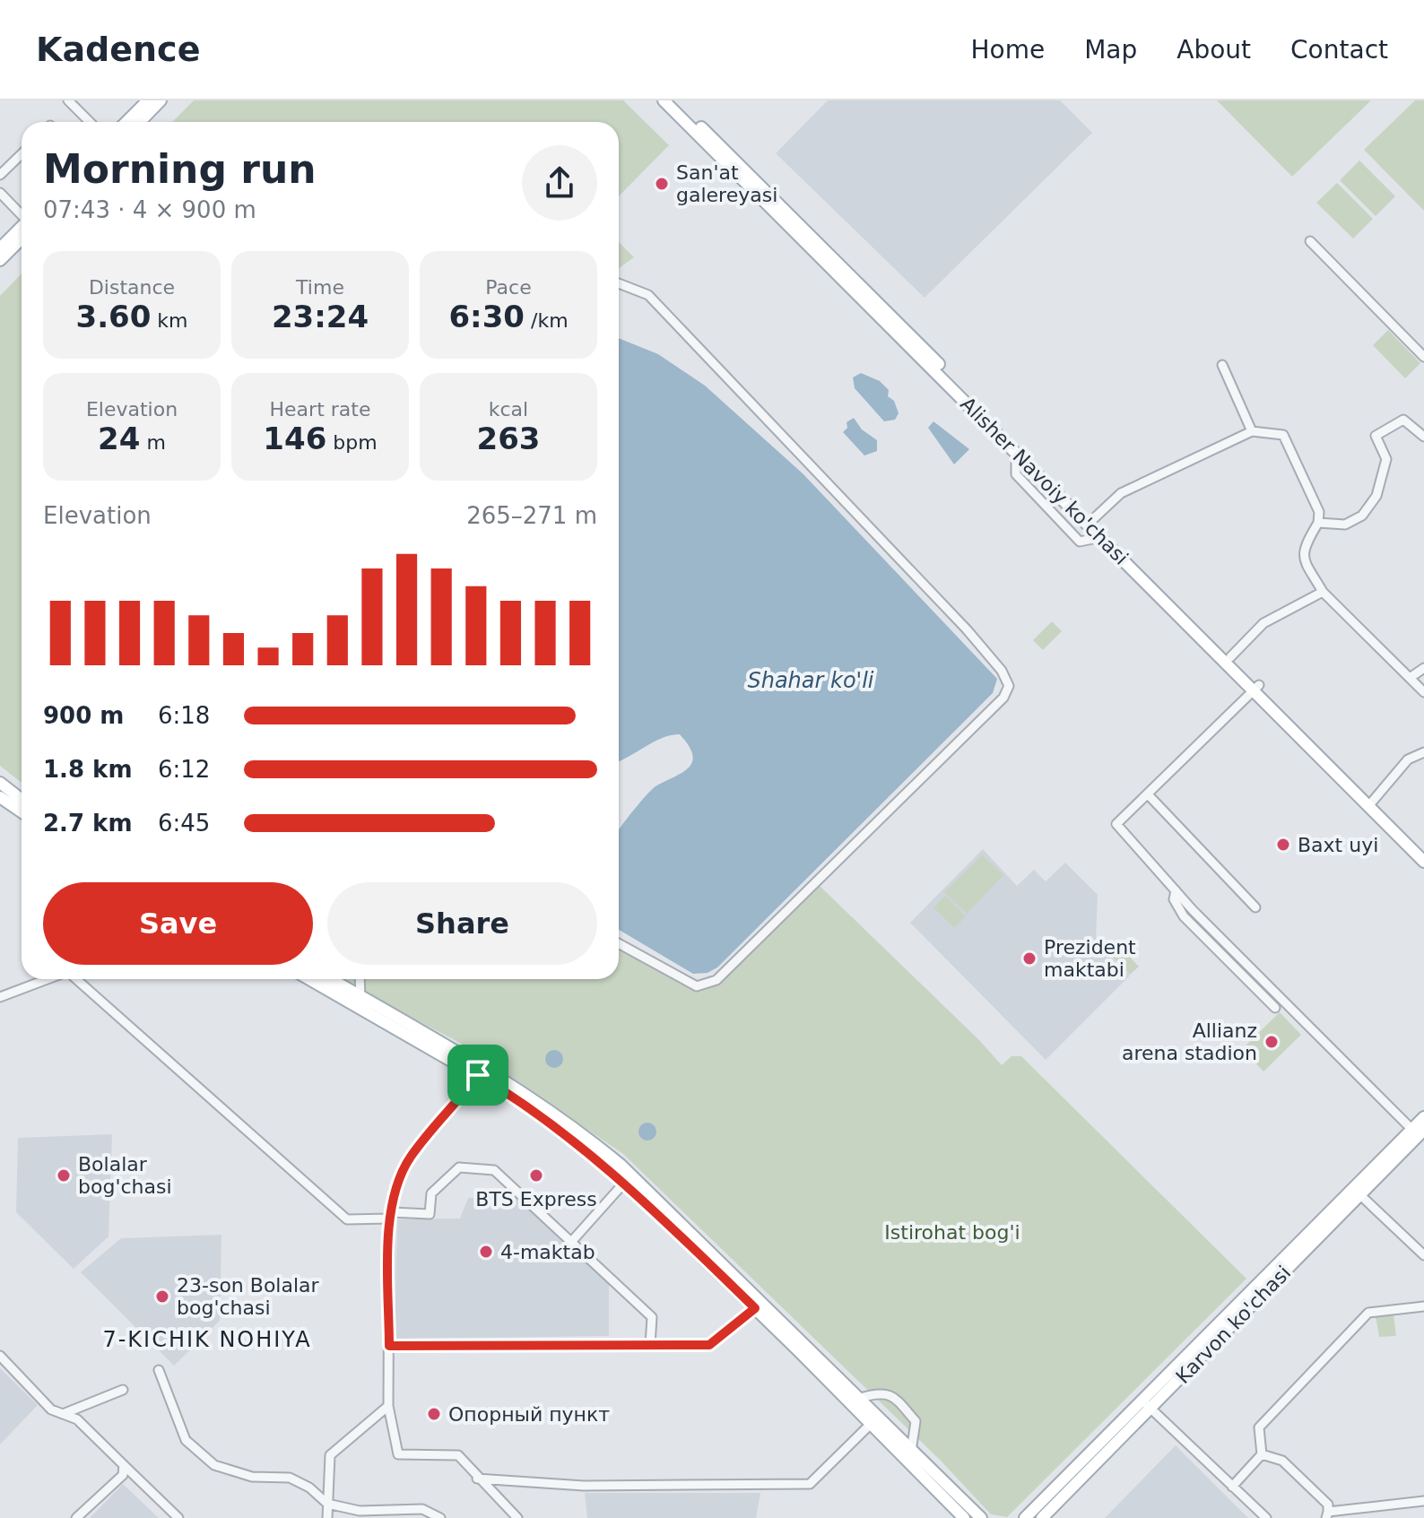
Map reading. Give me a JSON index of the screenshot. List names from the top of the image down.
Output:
{
  "streets": {
    "main road": ["Alisher Navoiy ko'chasi", "Karvon ko'chasi"]
  },
  "districts": ["7-KICHIK NOHIYA"],
  "water": ["Shahar ko'li"],
  "parks": ["Istirohat bog'i"],
  "places": [
    "San'at galereyasi",
    "Baxt uyi",
    "Prezident maktabi",
    "Allianz arena stadion",
    "Bolalar bog'chasi",
    "BTS Express",
    "4-maktab",
    "23-son Bolalar bog'chasi",
    "Опорный пункт"
  ],
  "page": {
    "header": "Kadence",
    "nav": [
      "Home",
      "Map",
      "About",
      "Contact"
    ],
    "heading": ["Morning run", "07:43 · 4 × 900 m"],
    "stats": [
      ["Distance", "3.60 km"],
      ["Time", "23:24"],
      ["Pace", "6:30 /km"],
      ["Elevation", "24 m"],
      ["Heart rate", "146 bpm"],
      ["kcal", "263"]
    ],
    "chart": ["Elevation", "265–271 m"],
    "list": [
      {
        "name": "900 m",
        "note": "6:18"
      },
      {
        "name": "1.8 km",
        "note": "6:12"
      },
      {
        "name": "2.7 km",
        "note": "6:45"
      }
    ],
    "buttons": ["Save", "Share"]
  }
}
